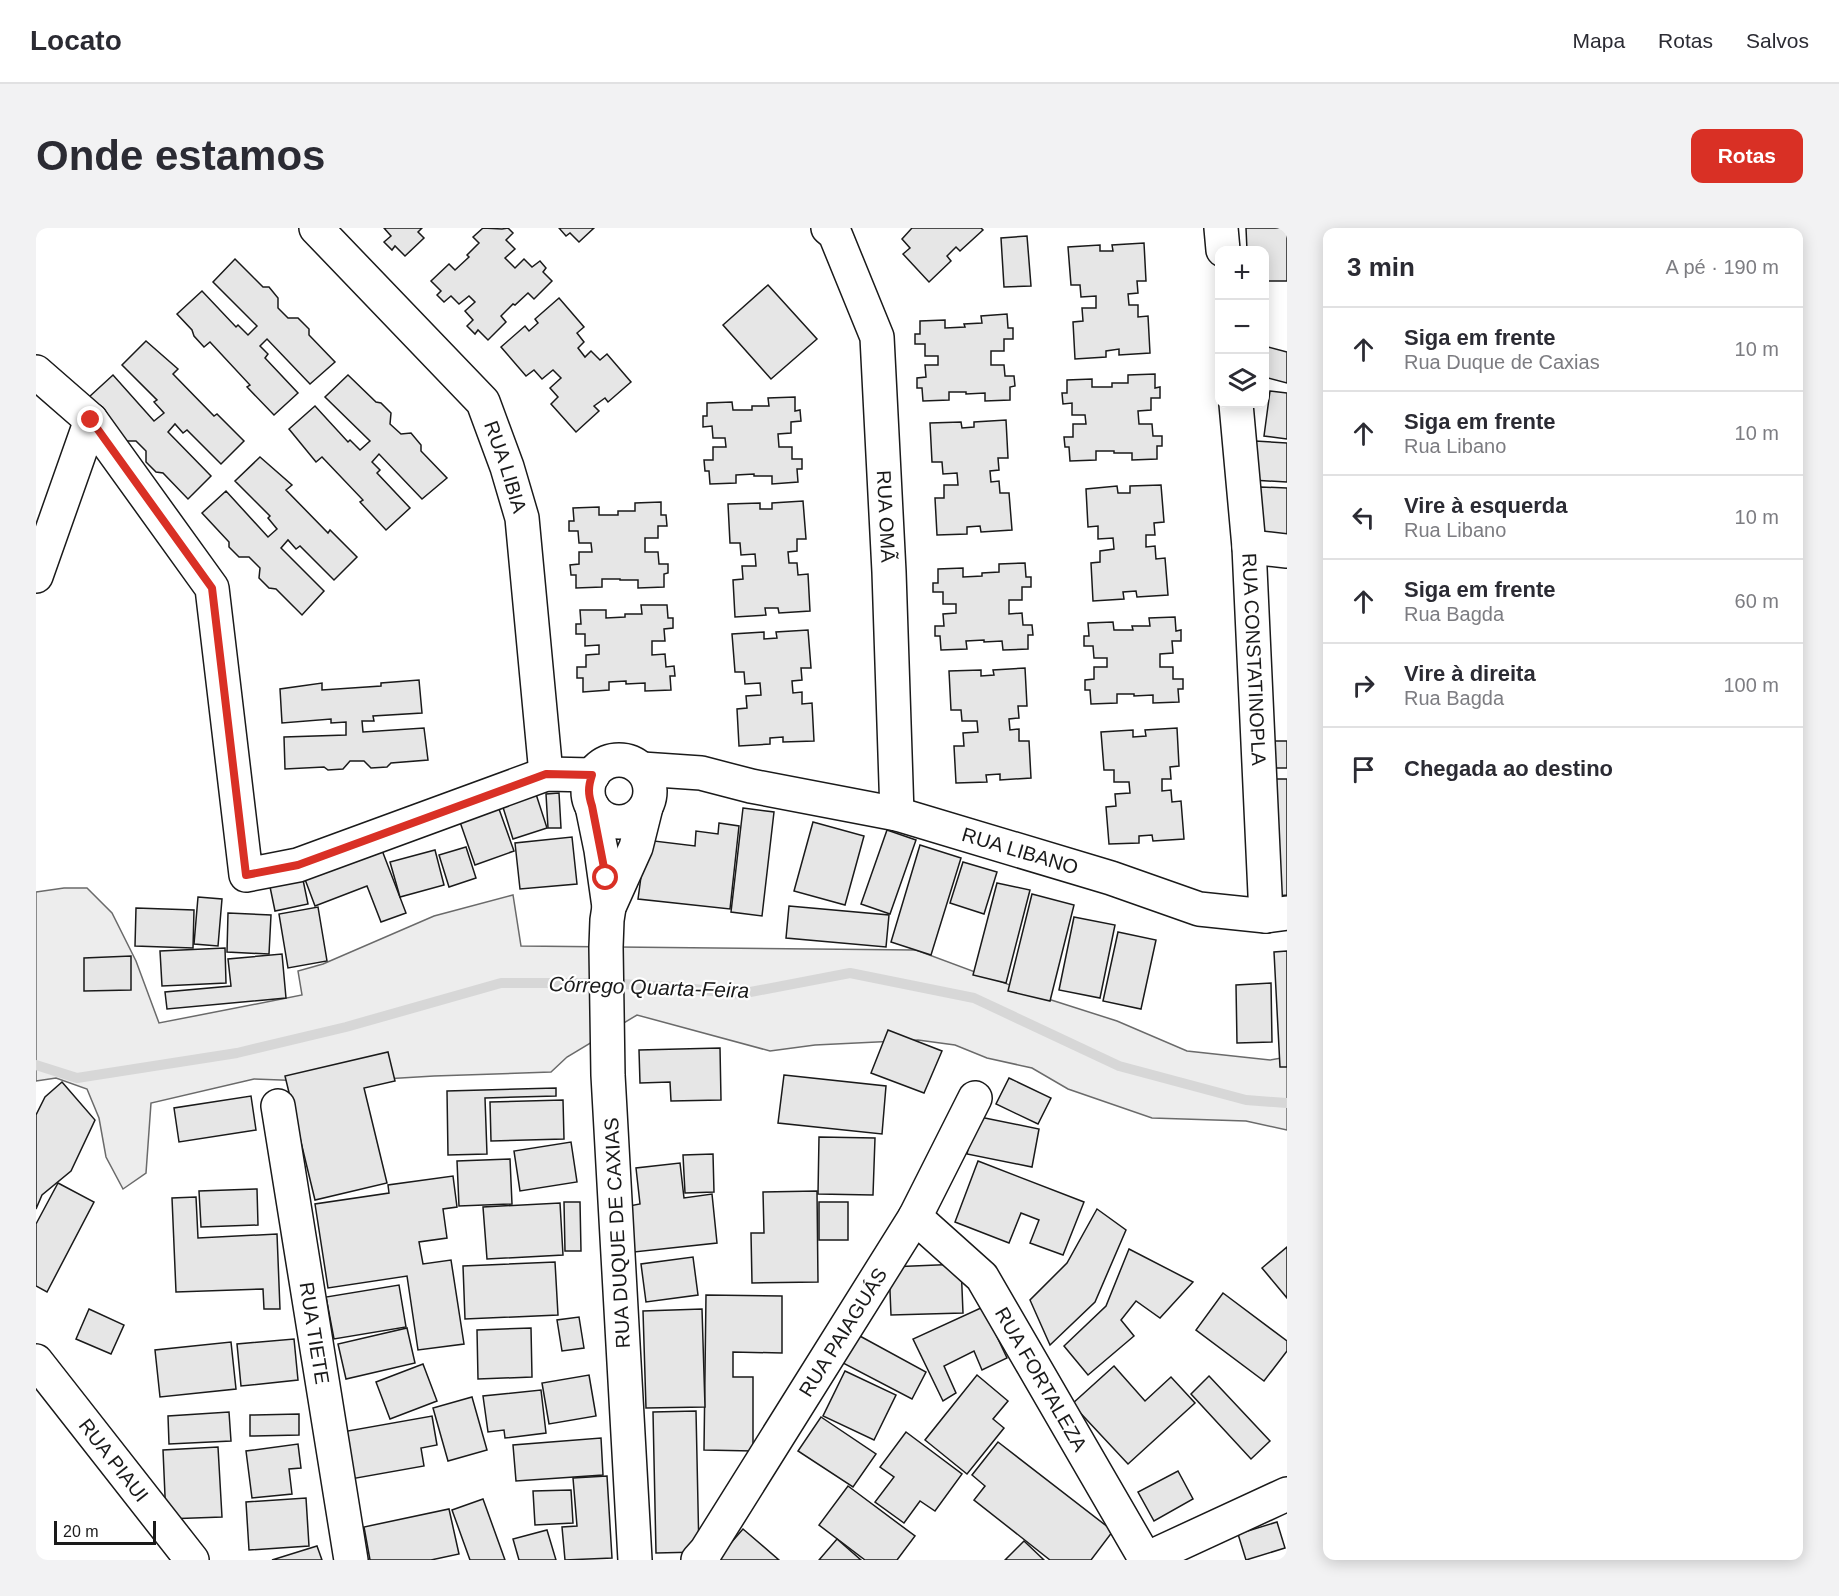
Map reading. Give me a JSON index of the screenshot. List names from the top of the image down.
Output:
{
  "streets": {
    "street": [
      "RUA LIBIA",
      "RUA OMÃ",
      "RUA CONSTATINOPLA",
      "RUA LIBANO",
      "RUA DUQUE DE CAXIAS",
      "RUA TIETE",
      "RUA PAIAGUÁS",
      "RUA FORTALEZA",
      "RUA PIAUI"
    ]
  },
  "crossings": [
    ["RUA OMÃ", "RUA LIBANO"],
    ["RUA CONSTATINOPLA", "RUA LIBANO"],
    ["RUA LIBANO", "RUA DUQUE DE CAXIAS"],
    ["RUA PAIAGUÁS", "RUA FORTALEZA"]
  ],
  "water": ["Córrego Quarta-Feira"],
  "scale_bar": "20 m",
  "page": {
    "header": "Locato",
    "nav": ["Mapa", "Rotas", "Salvos"],
    "buttons": "Rotas",
    "title": "Onde estamos",
    "heading": ["3 min", "A pé · 190 m"],
    "map_buttons": ["+", "−"],
    "list": [
      ["Siga em frente", "Rua Duque de Caxias", "10 m"],
      ["Siga em frente", "Rua Libano", "10 m"],
      ["Vire à esquerda", "Rua Libano", "10 m"],
      ["Siga em frente", "Rua Bagda", "60 m"],
      ["Vire à direita", "Rua Bagda", "100 m"],
      "Chegada ao destino"
    ],
    "scale": "20 m"
  }
}
